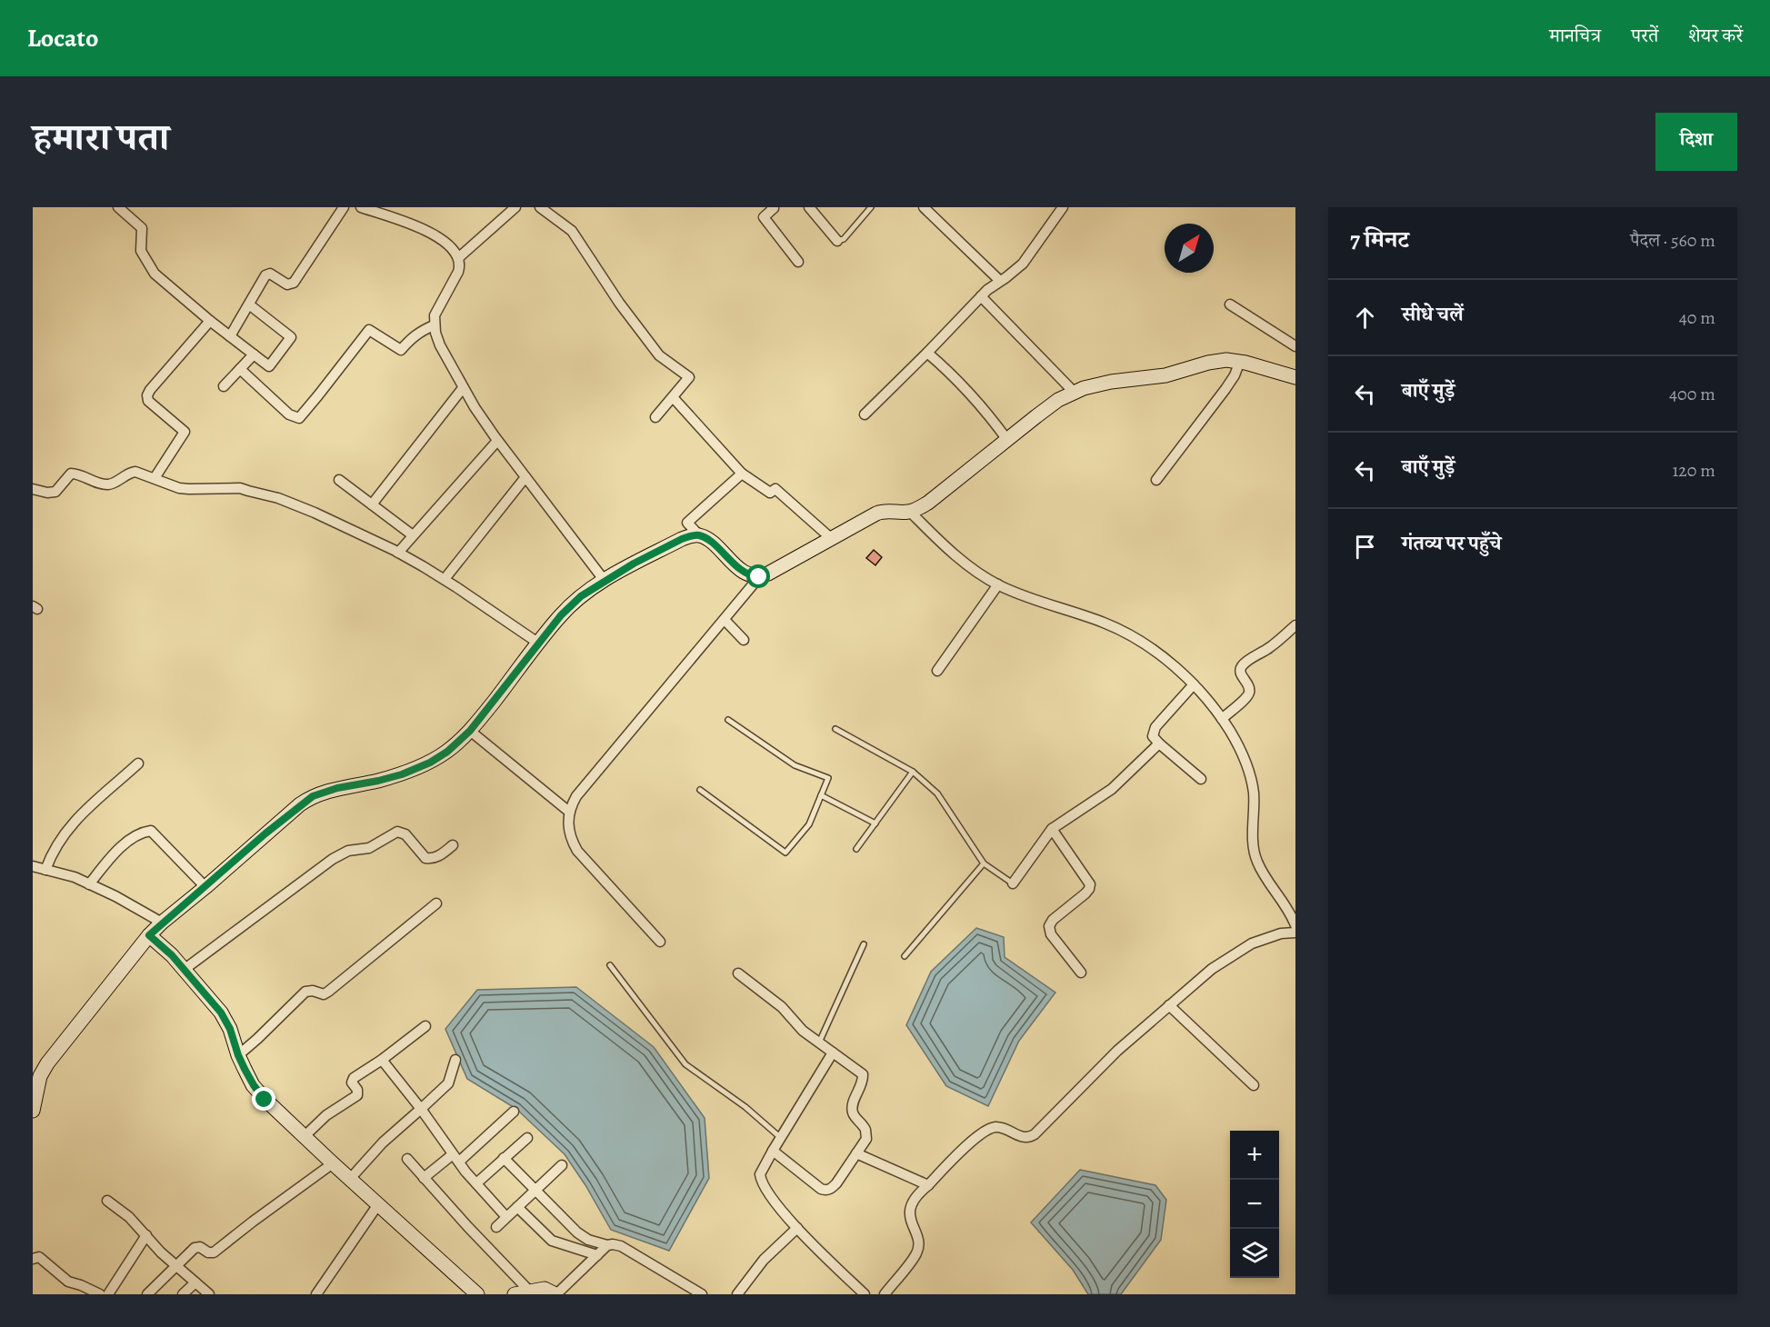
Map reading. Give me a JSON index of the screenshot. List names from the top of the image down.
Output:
{
  "north": "top right",
  "page": {
    "header": "Locato",
    "nav": ["मानचित्र", "परतें", "शेयर करें"],
    "title": "हमारा पता",
    "buttons": "दिशा",
    "heading": ["7 मिनट", "पैदल · 560 m"],
    "list": [
      ["सीधे चलें", "40 m"],
      ["बाएँ मुड़ें", "400 m"],
      ["बाएँ मुड़ें", "120 m"],
      "गंतव्य पर पहुँचे"
    ],
    "map_buttons": ["+", "−"]
  }
}
